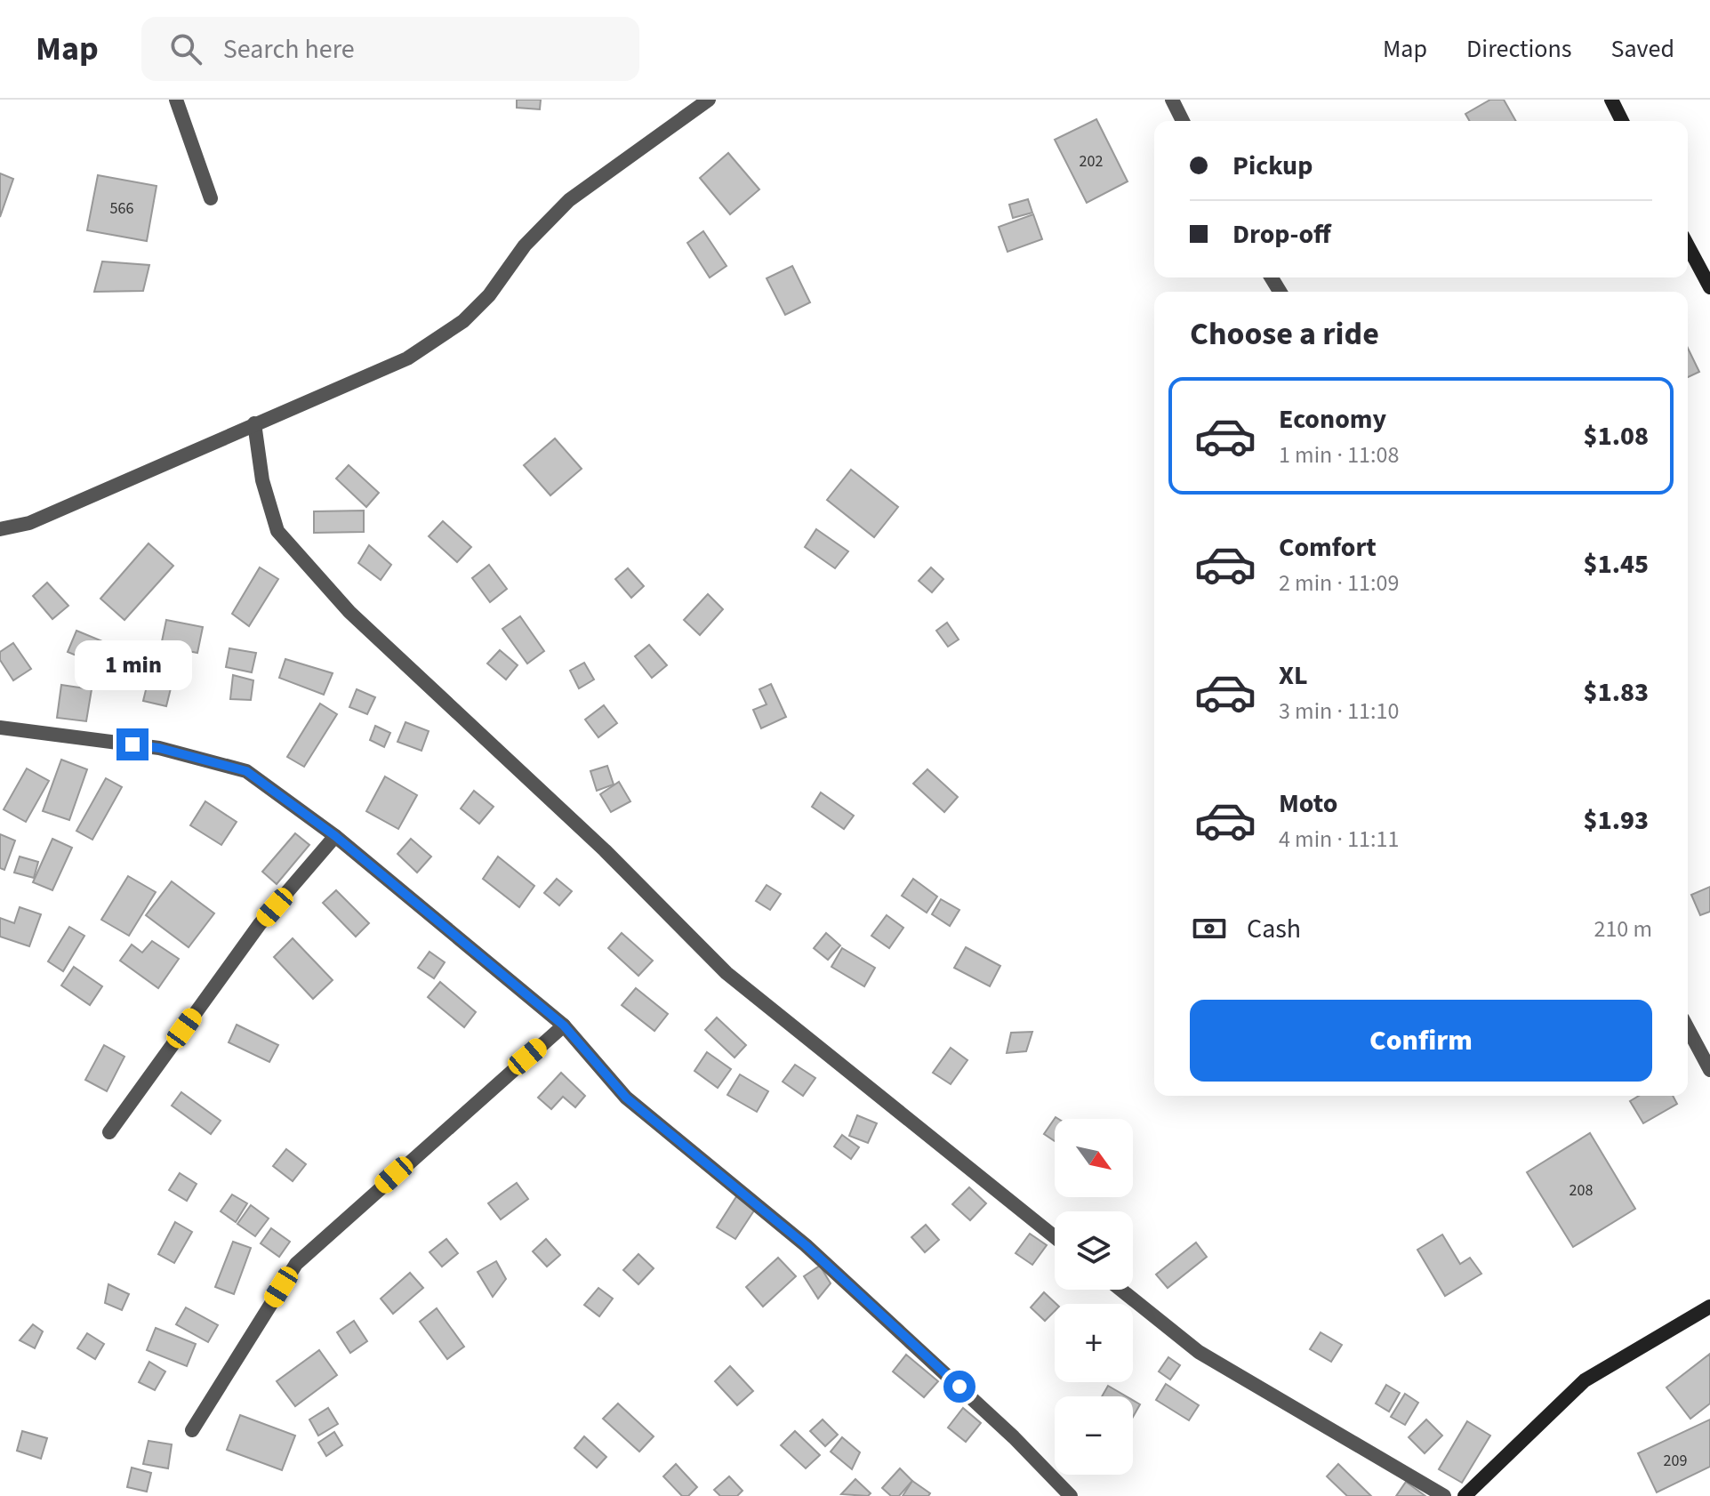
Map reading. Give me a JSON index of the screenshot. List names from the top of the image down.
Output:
{
  "house_numbers": [
    "202",
    "566",
    "208",
    "209"
  ],
  "north": "bottom right",
  "page": {
    "header": "Map",
    "search": "Search here",
    "nav": ["Map", "Directions", "Saved"],
    "banner": ["Pickup", "Drop-off"],
    "heading": "Choose a ride",
    "list": [
      {
        "name": "Economy",
        "note": "1 min · 11:08",
        "value": "$1.08"
      },
      {
        "name": "Comfort",
        "note": "2 min · 11:09",
        "value": "$1.45"
      },
      {
        "name": "XL",
        "note": "3 min · 11:10",
        "value": "$1.83"
      },
      {
        "name": "Moto",
        "note": "4 min · 11:11",
        "value": "$1.93"
      }
    ],
    "bubble": "1 min",
    "pay": ["Cash", "210 m"],
    "buttons": "Confirm",
    "map_buttons": ["+", "−"]
  }
}
